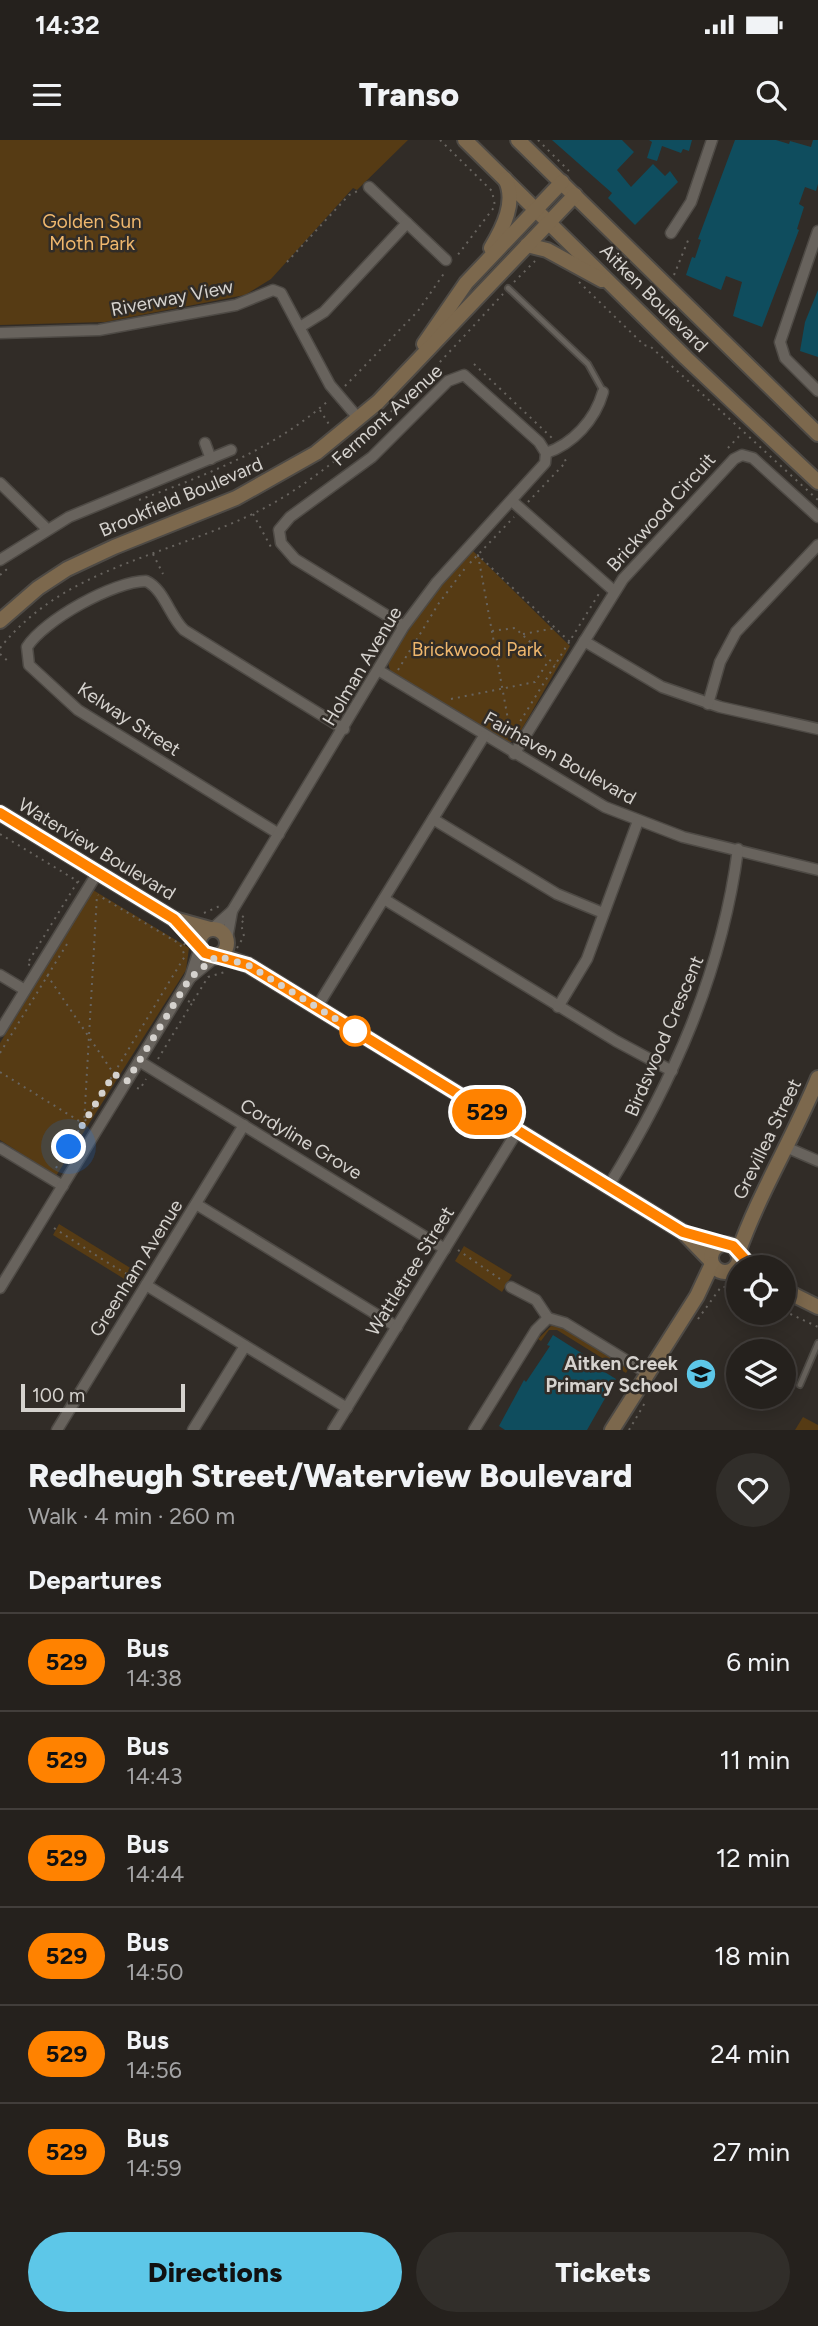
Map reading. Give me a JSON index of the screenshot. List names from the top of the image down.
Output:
{
  "streets": {
    "street": [
      "Riverway View",
      "Aitken Boulevard",
      "Fermont Avenue",
      "Brookfield Boulevard",
      "Brickwood Circuit",
      "Holman Avenue",
      "Kelway Street",
      "Fairhaven Boulevard",
      "Waterview Boulevard",
      "Birdswood Crescent",
      "Cordyline Grove",
      "Grevillea Street",
      "Greenham Avenue",
      "Wattletree Street"
    ]
  },
  "crossings": [
    ["Riverway View", "Brookfield Boulevard"],
    ["Aitken Boulevard", "Brookfield Boulevard"],
    ["Fermont Avenue", "Holman Avenue"],
    ["Brickwood Circuit", "Fairhaven Boulevard"],
    ["Holman Avenue", "Kelway Street"],
    ["Holman Avenue", "Fairhaven Boulevard"],
    ["Holman Avenue", "Waterview Boulevard"],
    ["Fairhaven Boulevard", "Birdswood Crescent"],
    ["Cordyline Grove", "Greenham Avenue"],
    ["Cordyline Grove", "Wattletree Street"]
  ],
  "parks": ["Golden Sun Moth Park", "Brickwood Park"],
  "places": {
    "school or university": ["Aitken Creek Primary School"]
  },
  "lines": ["bus line 529"],
  "scale_bar": "100 m",
  "page": {
    "status": "14:32",
    "header": "Transo",
    "on_map": "529",
    "scale": "100 m",
    "heading": [
      ["Redheugh Street/Waterview Boulevard", "Walk · 4 min · 260 m"],
      "Departures"
    ],
    "list": [
      {
        "mark": "529",
        "name": "Bus",
        "note": "14:38",
        "value": "6 min"
      },
      {
        "mark": "529",
        "name": "Bus",
        "note": "14:43",
        "value": "11 min"
      },
      {
        "mark": "529",
        "name": "Bus",
        "note": "14:44",
        "value": "12 min"
      },
      {
        "mark": "529",
        "name": "Bus",
        "note": "14:50",
        "value": "18 min"
      },
      {
        "mark": "529",
        "name": "Bus",
        "note": "14:56",
        "value": "24 min"
      },
      {
        "mark": "529",
        "name": "Bus",
        "note": "14:59",
        "value": "27 min"
      }
    ],
    "buttons": ["Directions", "Tickets"]
  }
}
